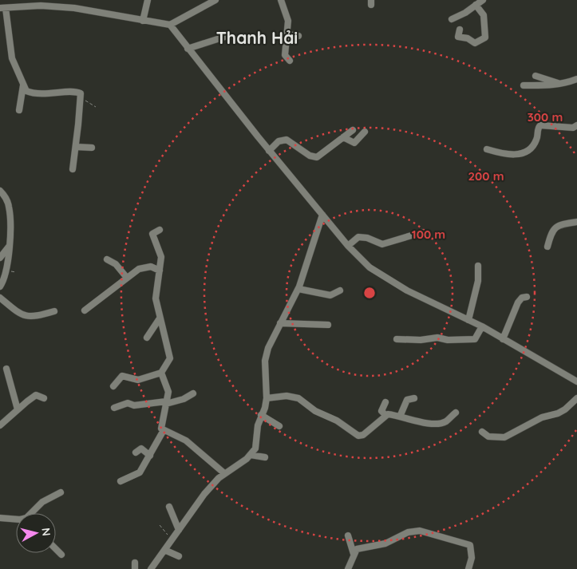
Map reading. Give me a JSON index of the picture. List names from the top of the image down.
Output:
{
  "districts": ["Thanh Hải"],
  "north": "right",
  "rings": ["300 m", "200 m", "100 m"]
}
